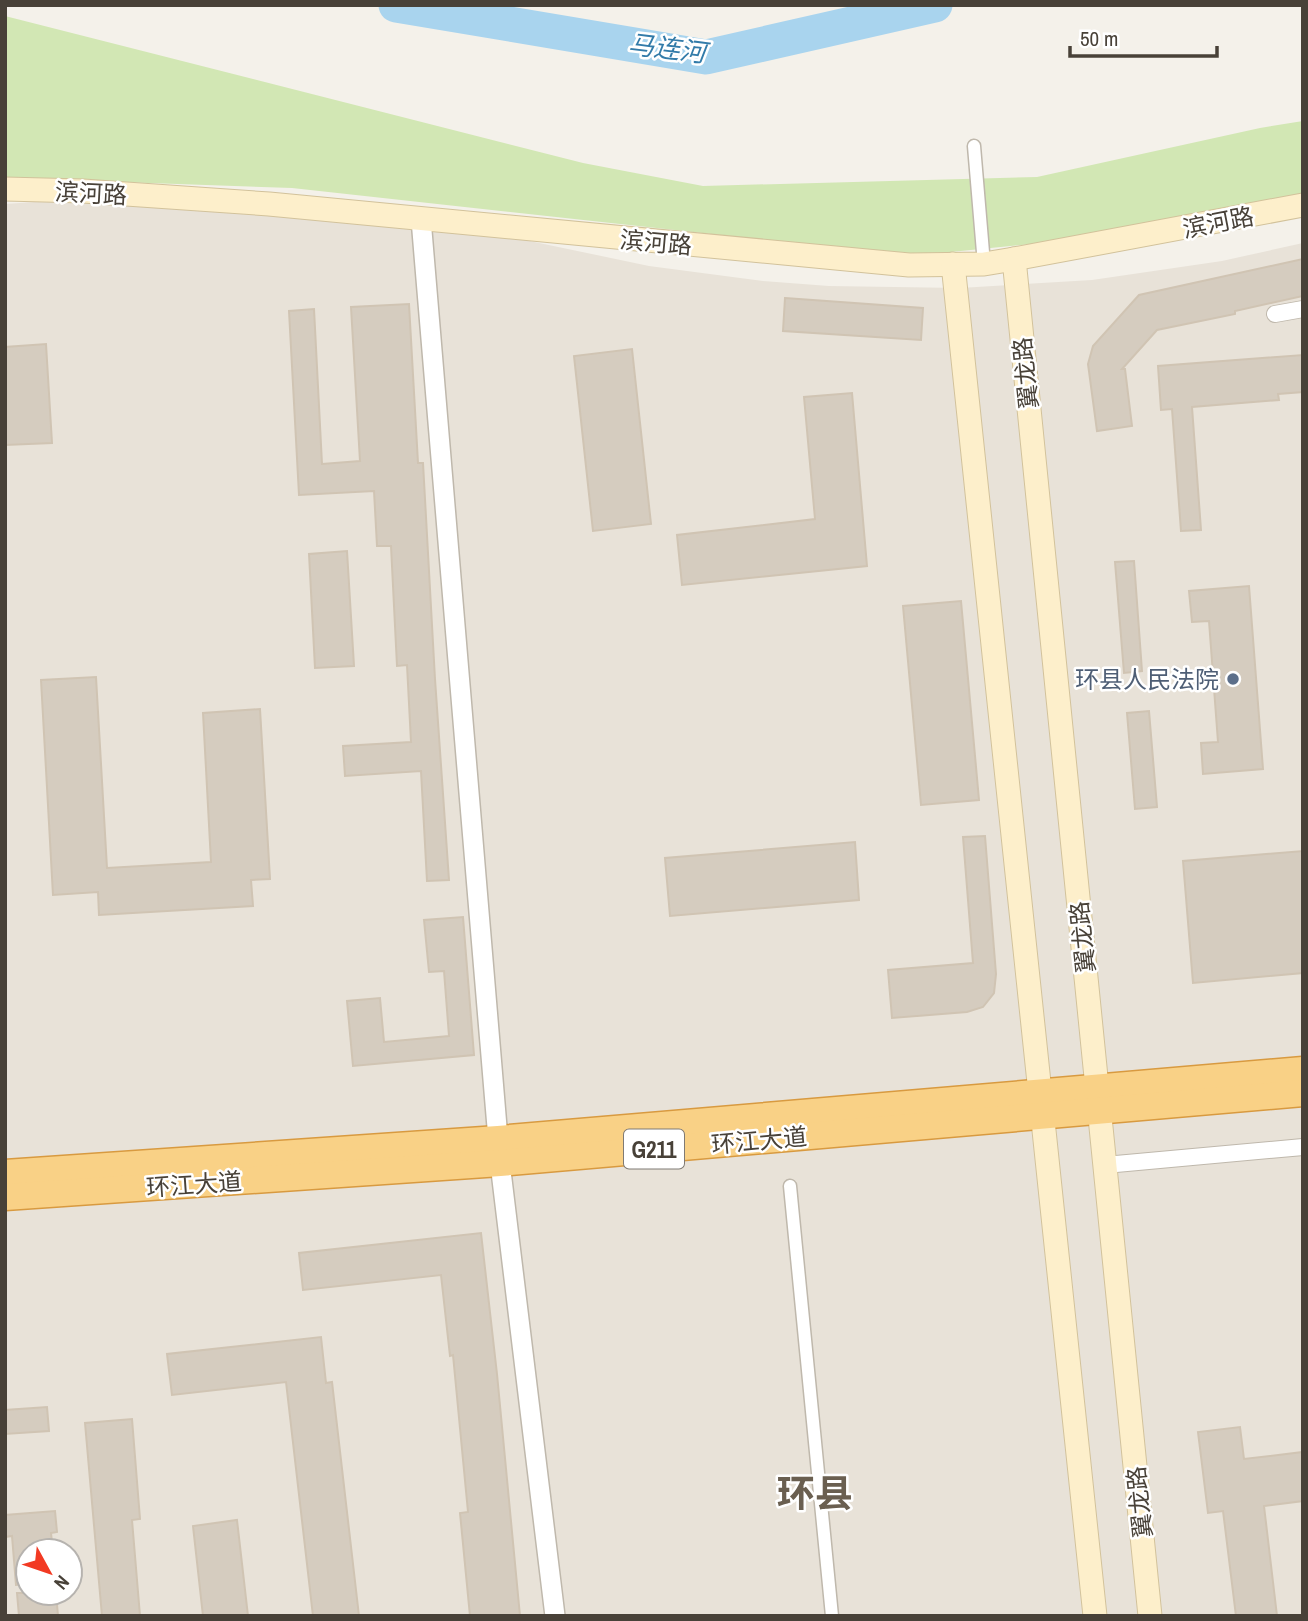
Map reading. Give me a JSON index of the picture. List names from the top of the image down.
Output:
{
  "streets": {
    "highway": ["环江大道", "G211"],
    "main road": ["滨河路", "翼龙路"]
  },
  "crossings": [
    ["滨河路", "翼龙路"],
    ["翼龙路", "环江大道"]
  ],
  "districts": ["环县"],
  "water": ["马连河"],
  "places": ["环县人民法院"],
  "scale_bar": "50 m",
  "north": "bottom right"
}
